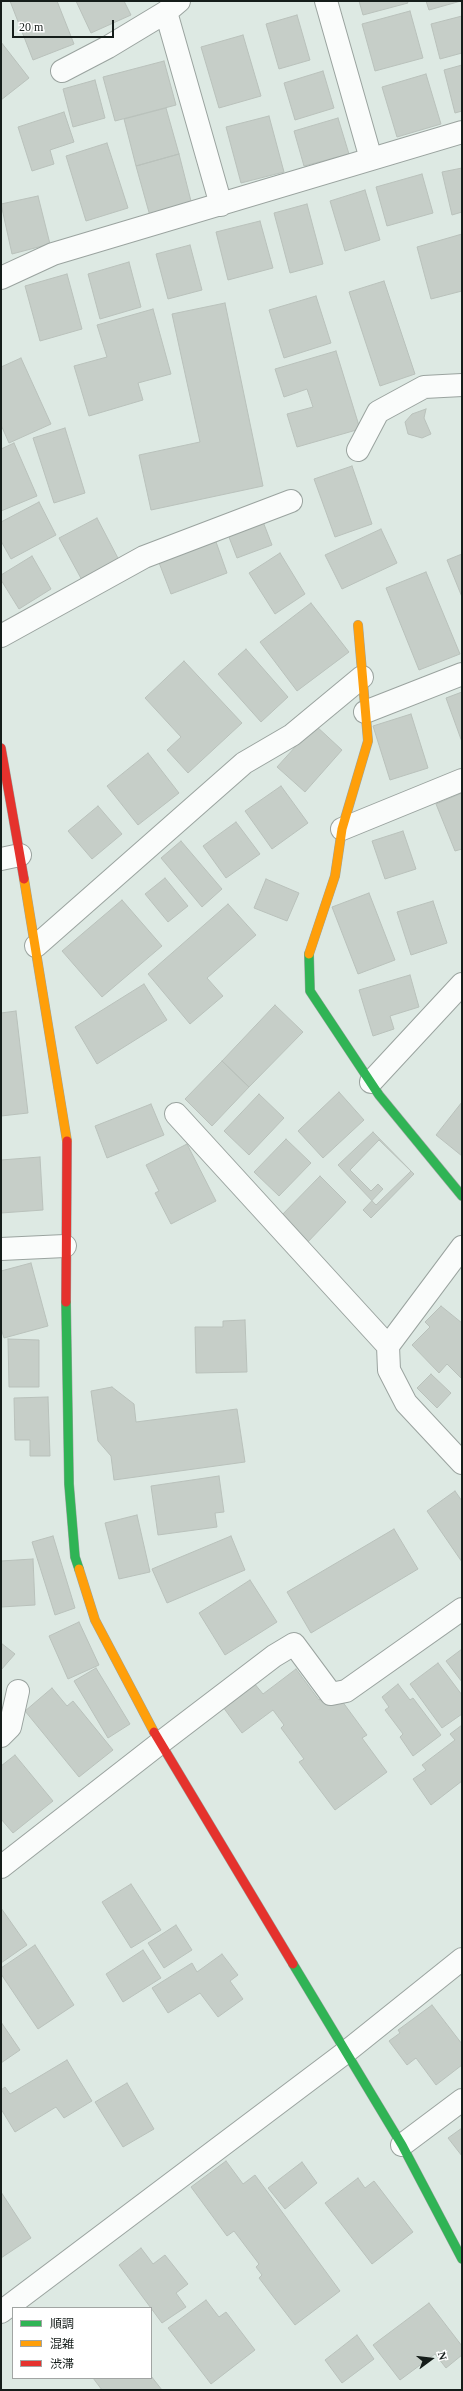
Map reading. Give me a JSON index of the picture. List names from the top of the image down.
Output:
{
  "legend": ["順調", "混雑", "渋滞"],
  "scale_bar": "20 m",
  "north": "right"
}
